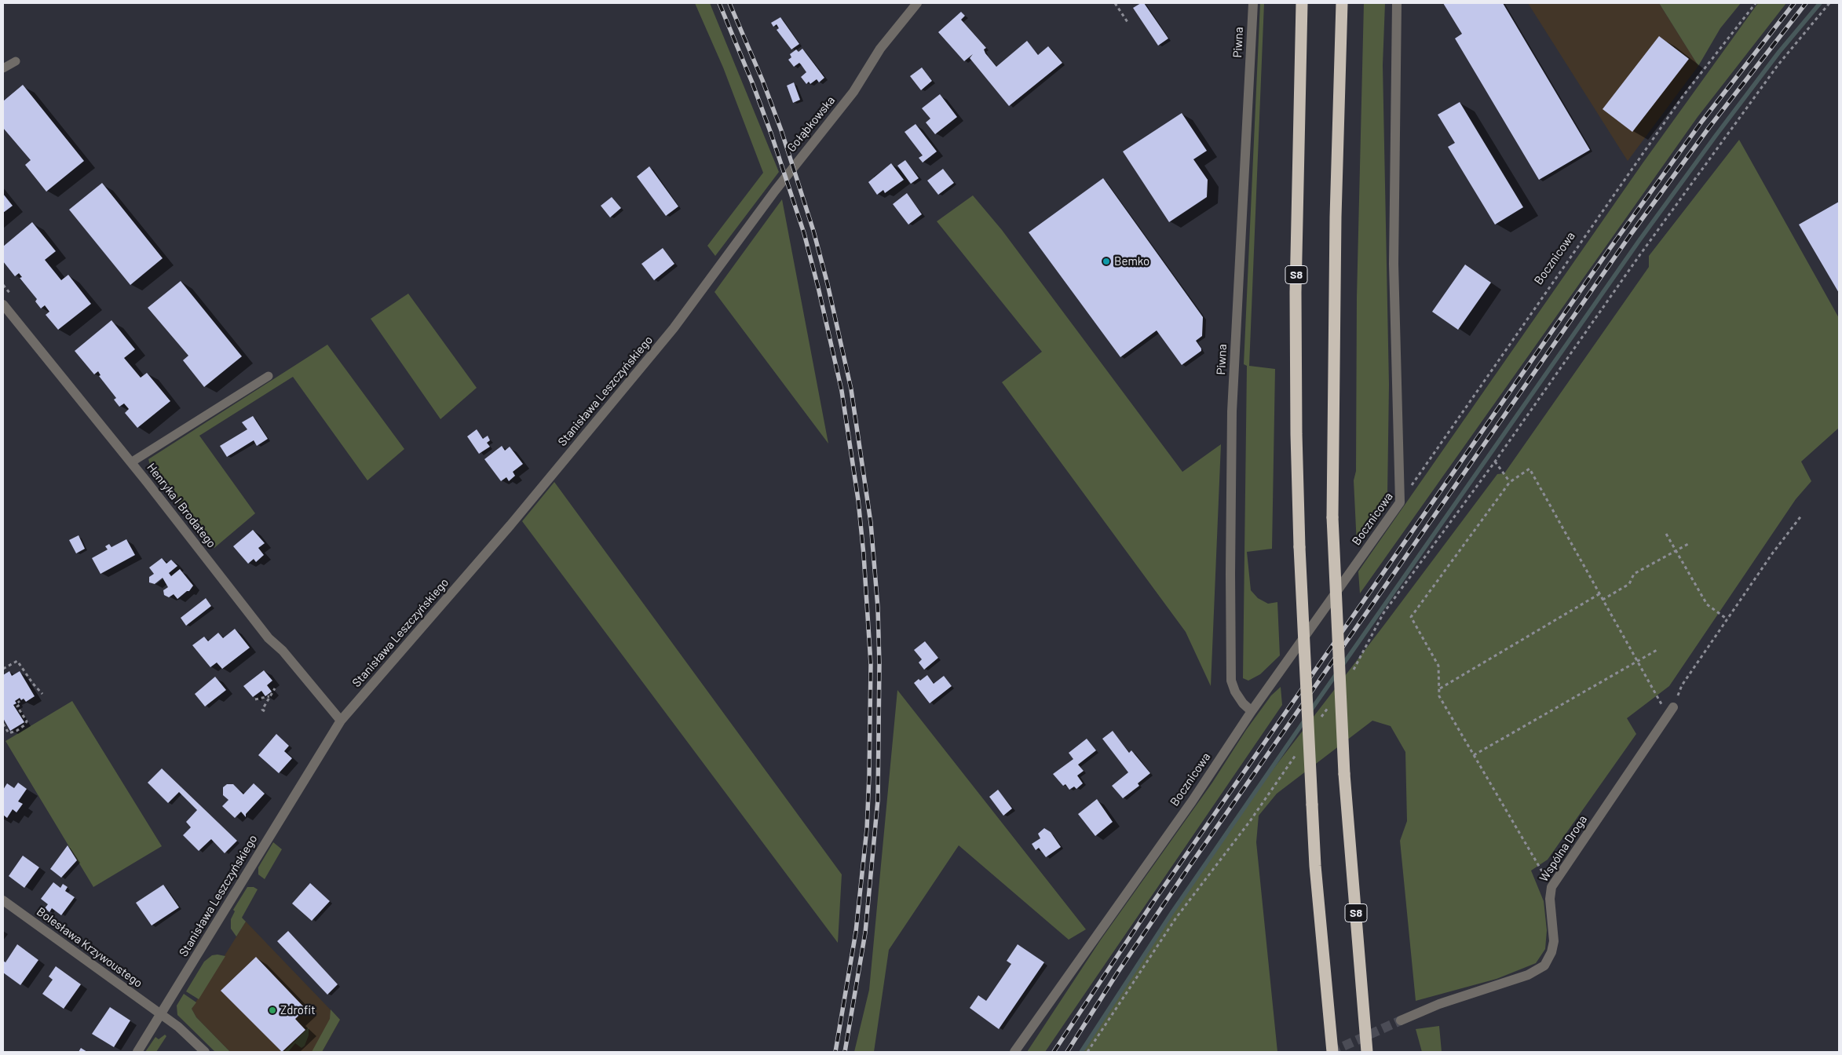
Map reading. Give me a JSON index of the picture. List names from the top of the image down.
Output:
{
  "streets": {
    "highway": ["S8"],
    "street": [
      "Piwna",
      "Gołąbkowska",
      "Bocznicowa",
      "Stanisława Leszczyńskiego",
      "Henryka I Brodatego",
      "Wspólna Droga",
      "Bolesława Krzywoustego"
    ]
  },
  "crossings": [
    ["Piwna", "Bocznicowa"],
    ["Gołąbkowska", "Stanisława Leszczyńskiego"],
    ["Stanisława Leszczyńskiego", "Henryka I Brodatego"],
    ["Stanisława Leszczyńskiego", "Bolesława Krzywoustego"]
  ],
  "places": ["Bemko", "Zdrofit"]
}
